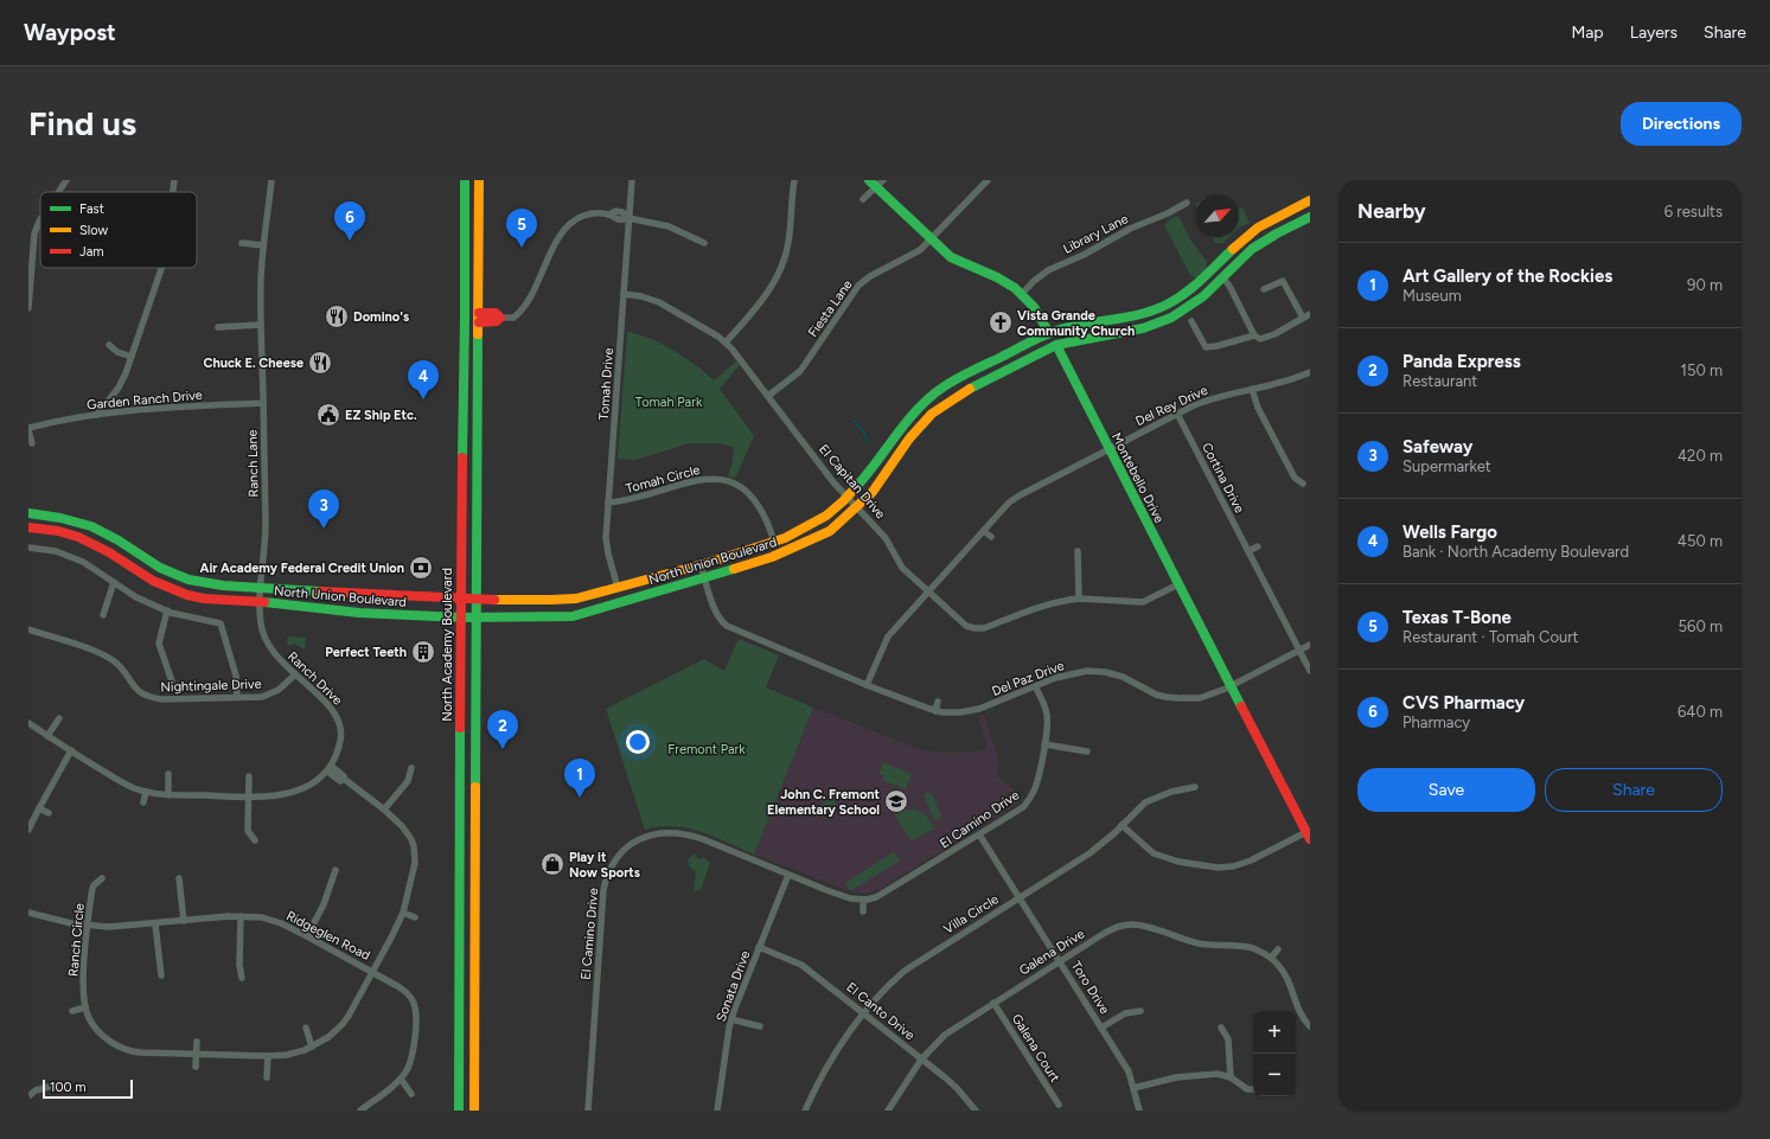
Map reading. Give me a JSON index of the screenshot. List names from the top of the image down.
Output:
{
  "streets": {
    "main road": ["Montebello Drive", "North Union Boulevard", "North Academy Boulevard"],
    "street": [
      "Library Lane",
      "Fiesta Lane",
      "Tomah Drive",
      "Garden Ranch Drive",
      "Del Rey Drive",
      "Ranch Lane",
      "Cortina Drive",
      "Tomah Circle",
      "El Capitan Drive",
      "Ranch Drive",
      "Del Paz Drive",
      "Nightingale Drive",
      "El Camino Drive",
      "Villa Circle",
      "Ridgeglen Road",
      "Ranch Circle",
      "Galena Drive",
      "Sonata Drive",
      "Toro Drive",
      "El Canto Drive",
      "Galena Court"
    ]
  },
  "crossings": [
    ["Library Lane", "Montebello Drive"],
    ["Fiesta Lane", "Montebello Drive"],
    ["Fiesta Lane", "El Capitan Drive"],
    ["Tomah Drive", "Tomah Circle"],
    ["Tomah Drive", "El Capitan Drive"],
    ["Tomah Drive", "North Union Boulevard"],
    ["Garden Ranch Drive", "Ranch Lane"],
    ["Del Rey Drive", "Montebello Drive"],
    ["Del Rey Drive", "Cortina Drive"],
    ["Del Rey Drive", "El Capitan Drive"],
    ["Del Rey Drive", "Del Paz Drive"],
    ["Ranch Lane", "North Union Boulevard"],
    ["Ranch Lane", "Ranch Drive"],
    ["Montebello Drive", "El Capitan Drive"],
    ["Montebello Drive", "North Union Boulevard"],
    ["Montebello Drive", "Del Paz Drive"],
    ["Cortina Drive", "Del Paz Drive"],
    ["Tomah Circle", "North Union Boulevard"],
    ["El Capitan Drive", "North Union Boulevard"],
    ["North Union Boulevard", "North Academy Boulevard"],
    ["North Union Boulevard", "Ranch Drive"],
    ["North Union Boulevard", "Del Paz Drive"],
    ["Ranch Drive", "Nightingale Drive"],
    ["Ranch Drive", "Ranch Circle"],
    ["Del Paz Drive", "El Camino Drive"],
    ["El Camino Drive", "Sonata Drive"],
    ["El Camino Drive", "Toro Drive"],
    ["Villa Circle", "Toro Drive"],
    ["Villa Circle", "El Canto Drive"],
    ["Ridgeglen Road", "Ranch Circle"],
    ["Galena Drive", "Toro Drive"],
    ["Galena Drive", "El Canto Drive"],
    ["Galena Drive", "Galena Court"],
    ["Sonata Drive", "El Canto Drive"]
  ],
  "parks": ["Tomah Park", "Fremont Park"],
  "places": {
    "restaurant": ["Domino's", "Chuck E. Cheese"],
    "church": ["Vista Grande Community Church"],
    "public building": ["EZ Ship Etc."],
    "bank": ["Air Academy Federal Credit Union"],
    "building": ["Perfect Teeth"],
    "school or university": ["John C. Fremont Elementary School"],
    "shop": ["Play it Now Sports"]
  },
  "legend": ["Fast", "Slow", "Jam"],
  "scale_bar": "100 m",
  "north": "top right",
  "page": {
    "header": "Waypost",
    "nav": ["Map", "Layers", "Share"],
    "buttons": [
      "Directions",
      ["Save", "Share"]
    ],
    "title": "Find us",
    "heading": ["Nearby", "6 results"],
    "pins": [
      "6",
      "5",
      "4",
      "3",
      "2",
      "1"
    ],
    "list": [
      {
        "mark": "1",
        "name": "Art Gallery of the Rockies",
        "note": "Museum",
        "value": "90 m"
      },
      {
        "mark": "2",
        "name": "Panda Express",
        "note": "Restaurant",
        "value": "150 m"
      },
      {
        "mark": "3",
        "name": "Safeway",
        "note": "Supermarket",
        "value": "420 m"
      },
      {
        "mark": "4",
        "name": "Wells Fargo",
        "note": "Bank · North Academy Boulevard",
        "value": "450 m"
      },
      {
        "mark": "5",
        "name": "Texas T-Bone",
        "note": "Restaurant · Tomah Court",
        "value": "560 m"
      },
      {
        "mark": "6",
        "name": "CVS Pharmacy",
        "note": "Pharmacy",
        "value": "640 m"
      }
    ],
    "map_buttons": ["+", "−"],
    "scale": "100 m"
  }
}
